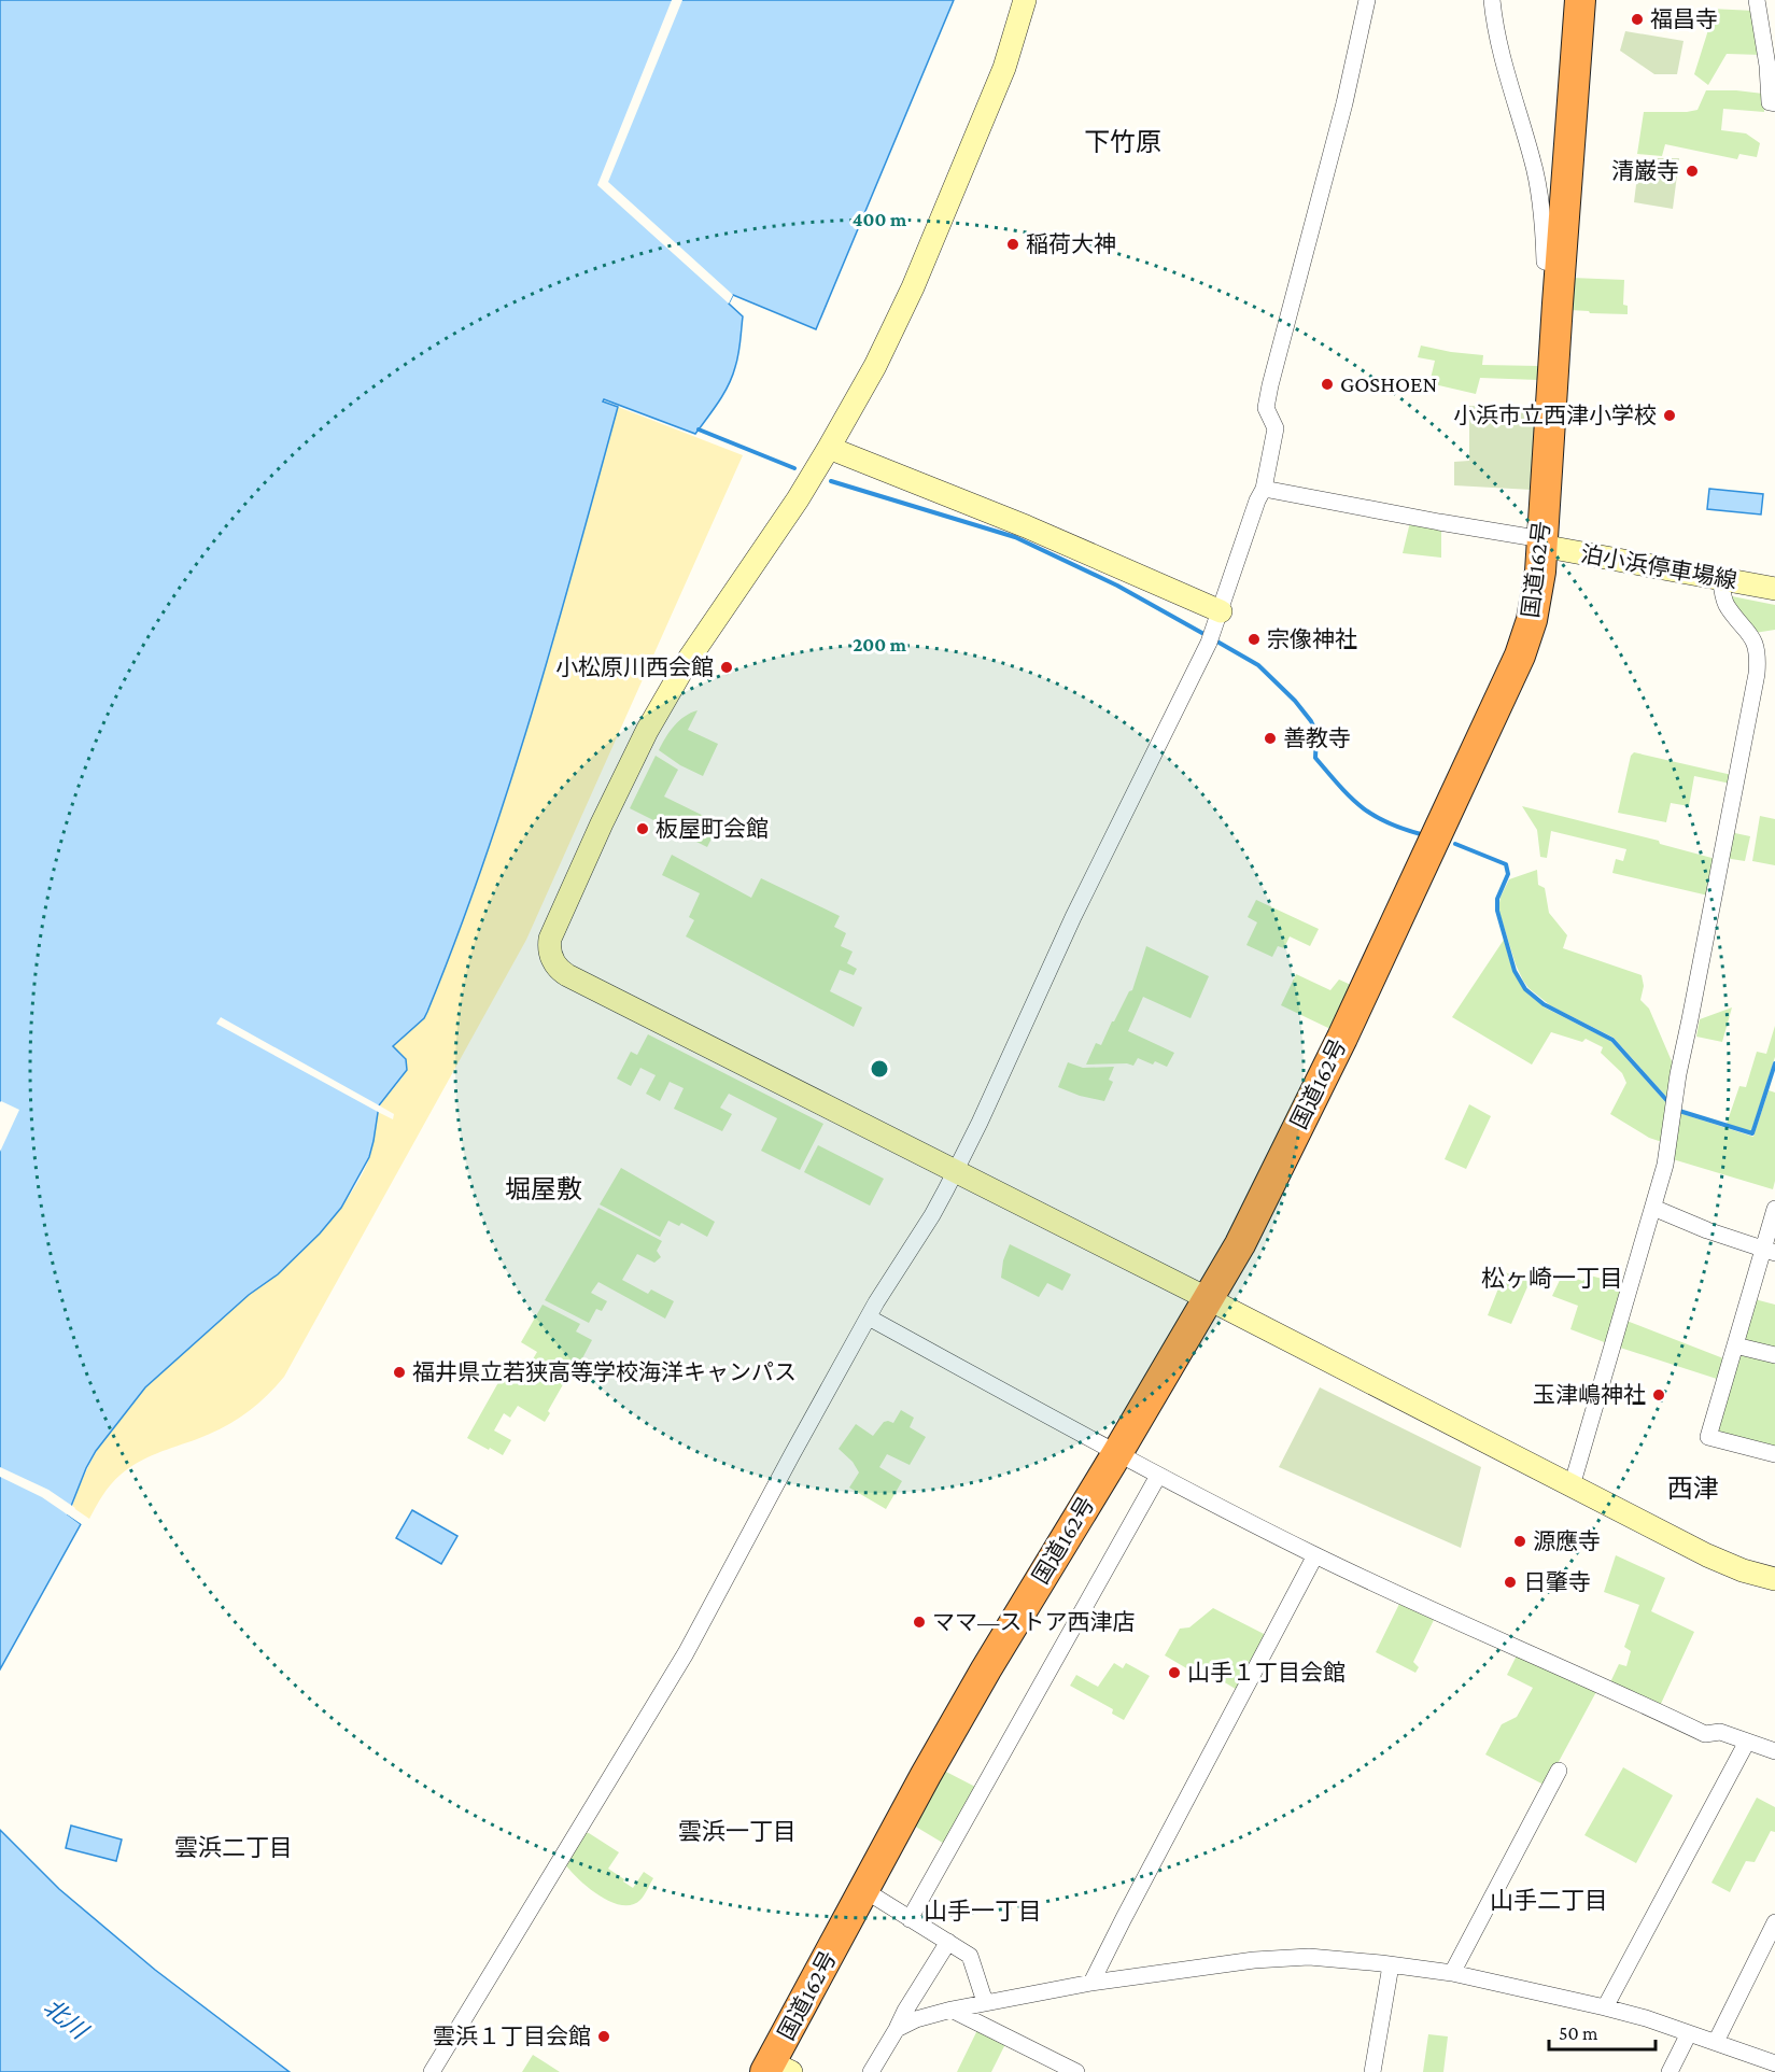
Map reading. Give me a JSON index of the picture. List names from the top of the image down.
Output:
{
  "streets": {
    "highway": ["国道162号"],
    "street": ["泊小浜停車場線"]
  },
  "crossings": [
    ["泊小浜停車場線", "国道162号"]
  ],
  "districts": [
    "下竹原",
    "堀屋敷",
    "松ヶ崎一丁目",
    "西津",
    "雲浜一丁目",
    "雲浜二丁目",
    "山手二丁目",
    "山手一丁目"
  ],
  "water": ["北川"],
  "places": [
    "福昌寺",
    "清巌寺",
    "稲荷大神",
    "GOSHOEN",
    "小浜市立西津小学校",
    "宗像神社",
    "小松原川西会館",
    "善教寺",
    "板屋町会館",
    "福井県立若狭高等学校海洋キャンパス",
    "玉津嶋神社",
    "源應寺",
    "日肇寺",
    "ママ―ストア西津店",
    "山手１丁目会館",
    "雲浜１丁目会館"
  ],
  "scale_bar": "50 m",
  "rings": ["400 m", "200 m"]
}
